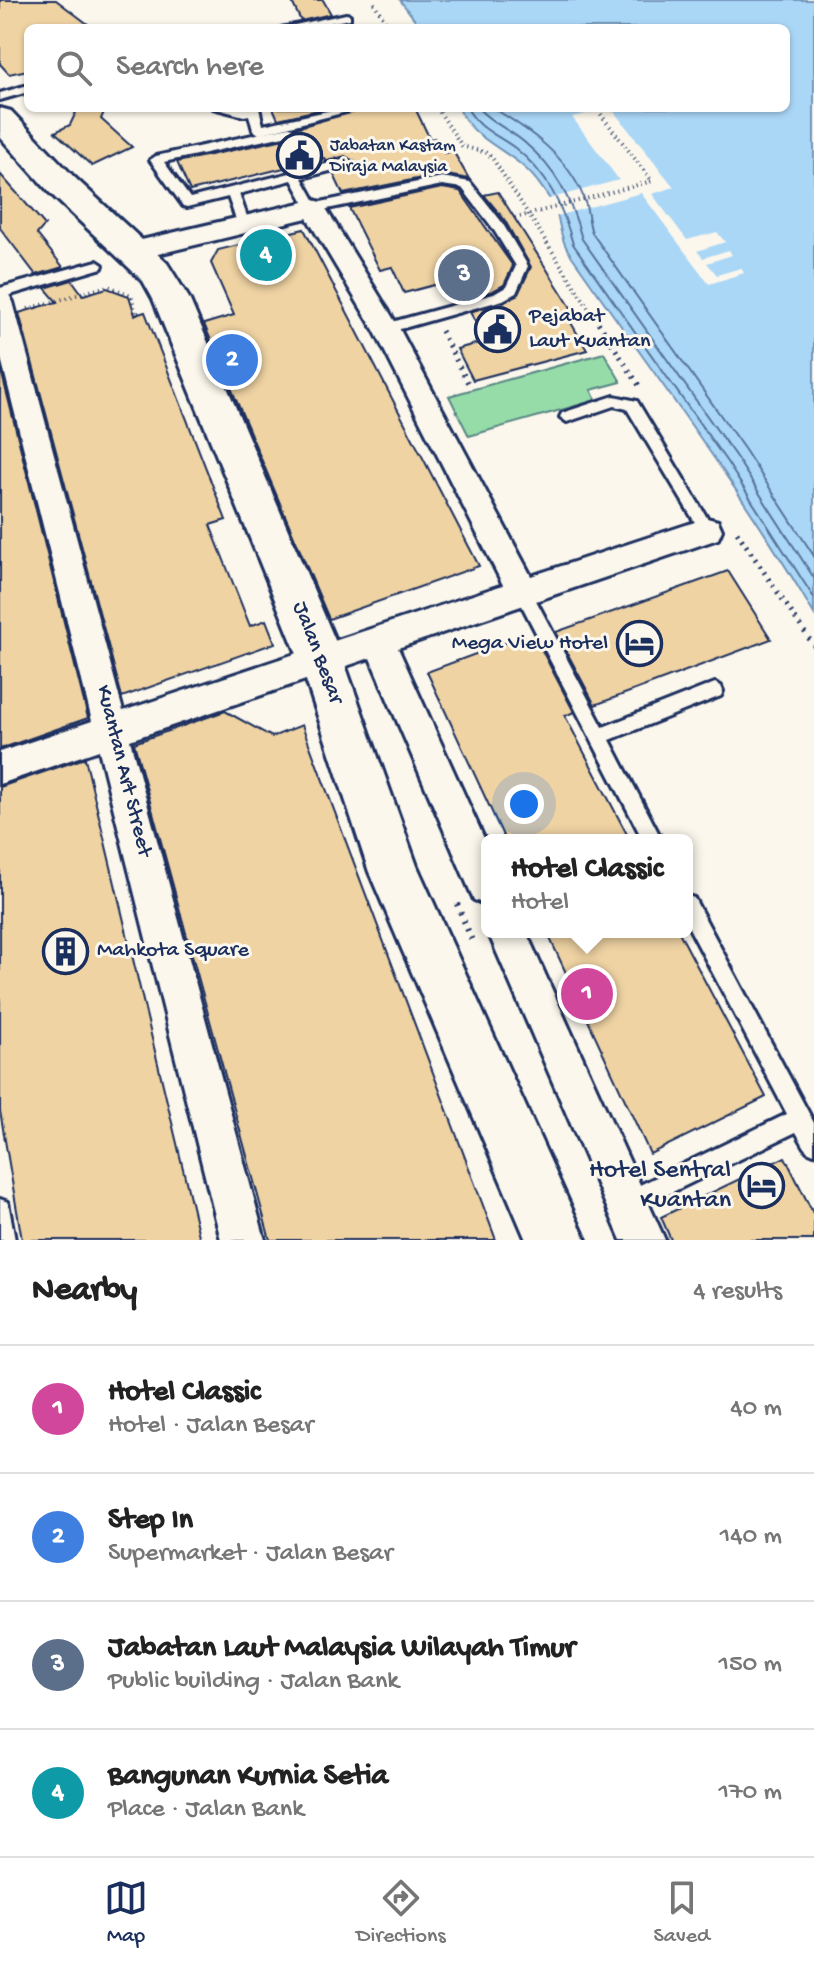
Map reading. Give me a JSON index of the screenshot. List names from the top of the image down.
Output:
{
  "streets": {
    "highway": ["Jalan Besar"],
    "street": ["Kuantan Art Street"]
  },
  "places": {
    "public building": ["Jabatan Kastam Diraja Malaysia", "Pejabat Laut Kuantan"],
    "hotel": ["Mega View Hotel", "Hotel Sentral Kuantan"],
    "building": ["Mahkota Square"]
  },
  "page": {
    "search": "Search here",
    "pins": [
      "4",
      "3",
      "2",
      "1"
    ],
    "popup": ["Hotel Classic", "Hotel"],
    "heading": ["Nearby", "4 results"],
    "list": [
      {
        "mark": "1",
        "name": "Hotel Classic",
        "note": "Hotel · Jalan Besar",
        "value": "40 m"
      },
      {
        "mark": "2",
        "name": "Step In",
        "note": "Supermarket · Jalan Besar",
        "value": "140 m"
      },
      {
        "mark": "3",
        "name": "Jabatan Laut Malaysia Wilayah Timur",
        "note": "Public building · Jalan Bank",
        "value": "150 m"
      },
      {
        "mark": "4",
        "name": "Bangunan Kurnia Setia",
        "note": "Place · Jalan Bank",
        "value": "170 m"
      }
    ],
    "nav": ["Map", "Directions", "Saved"]
  }
}
